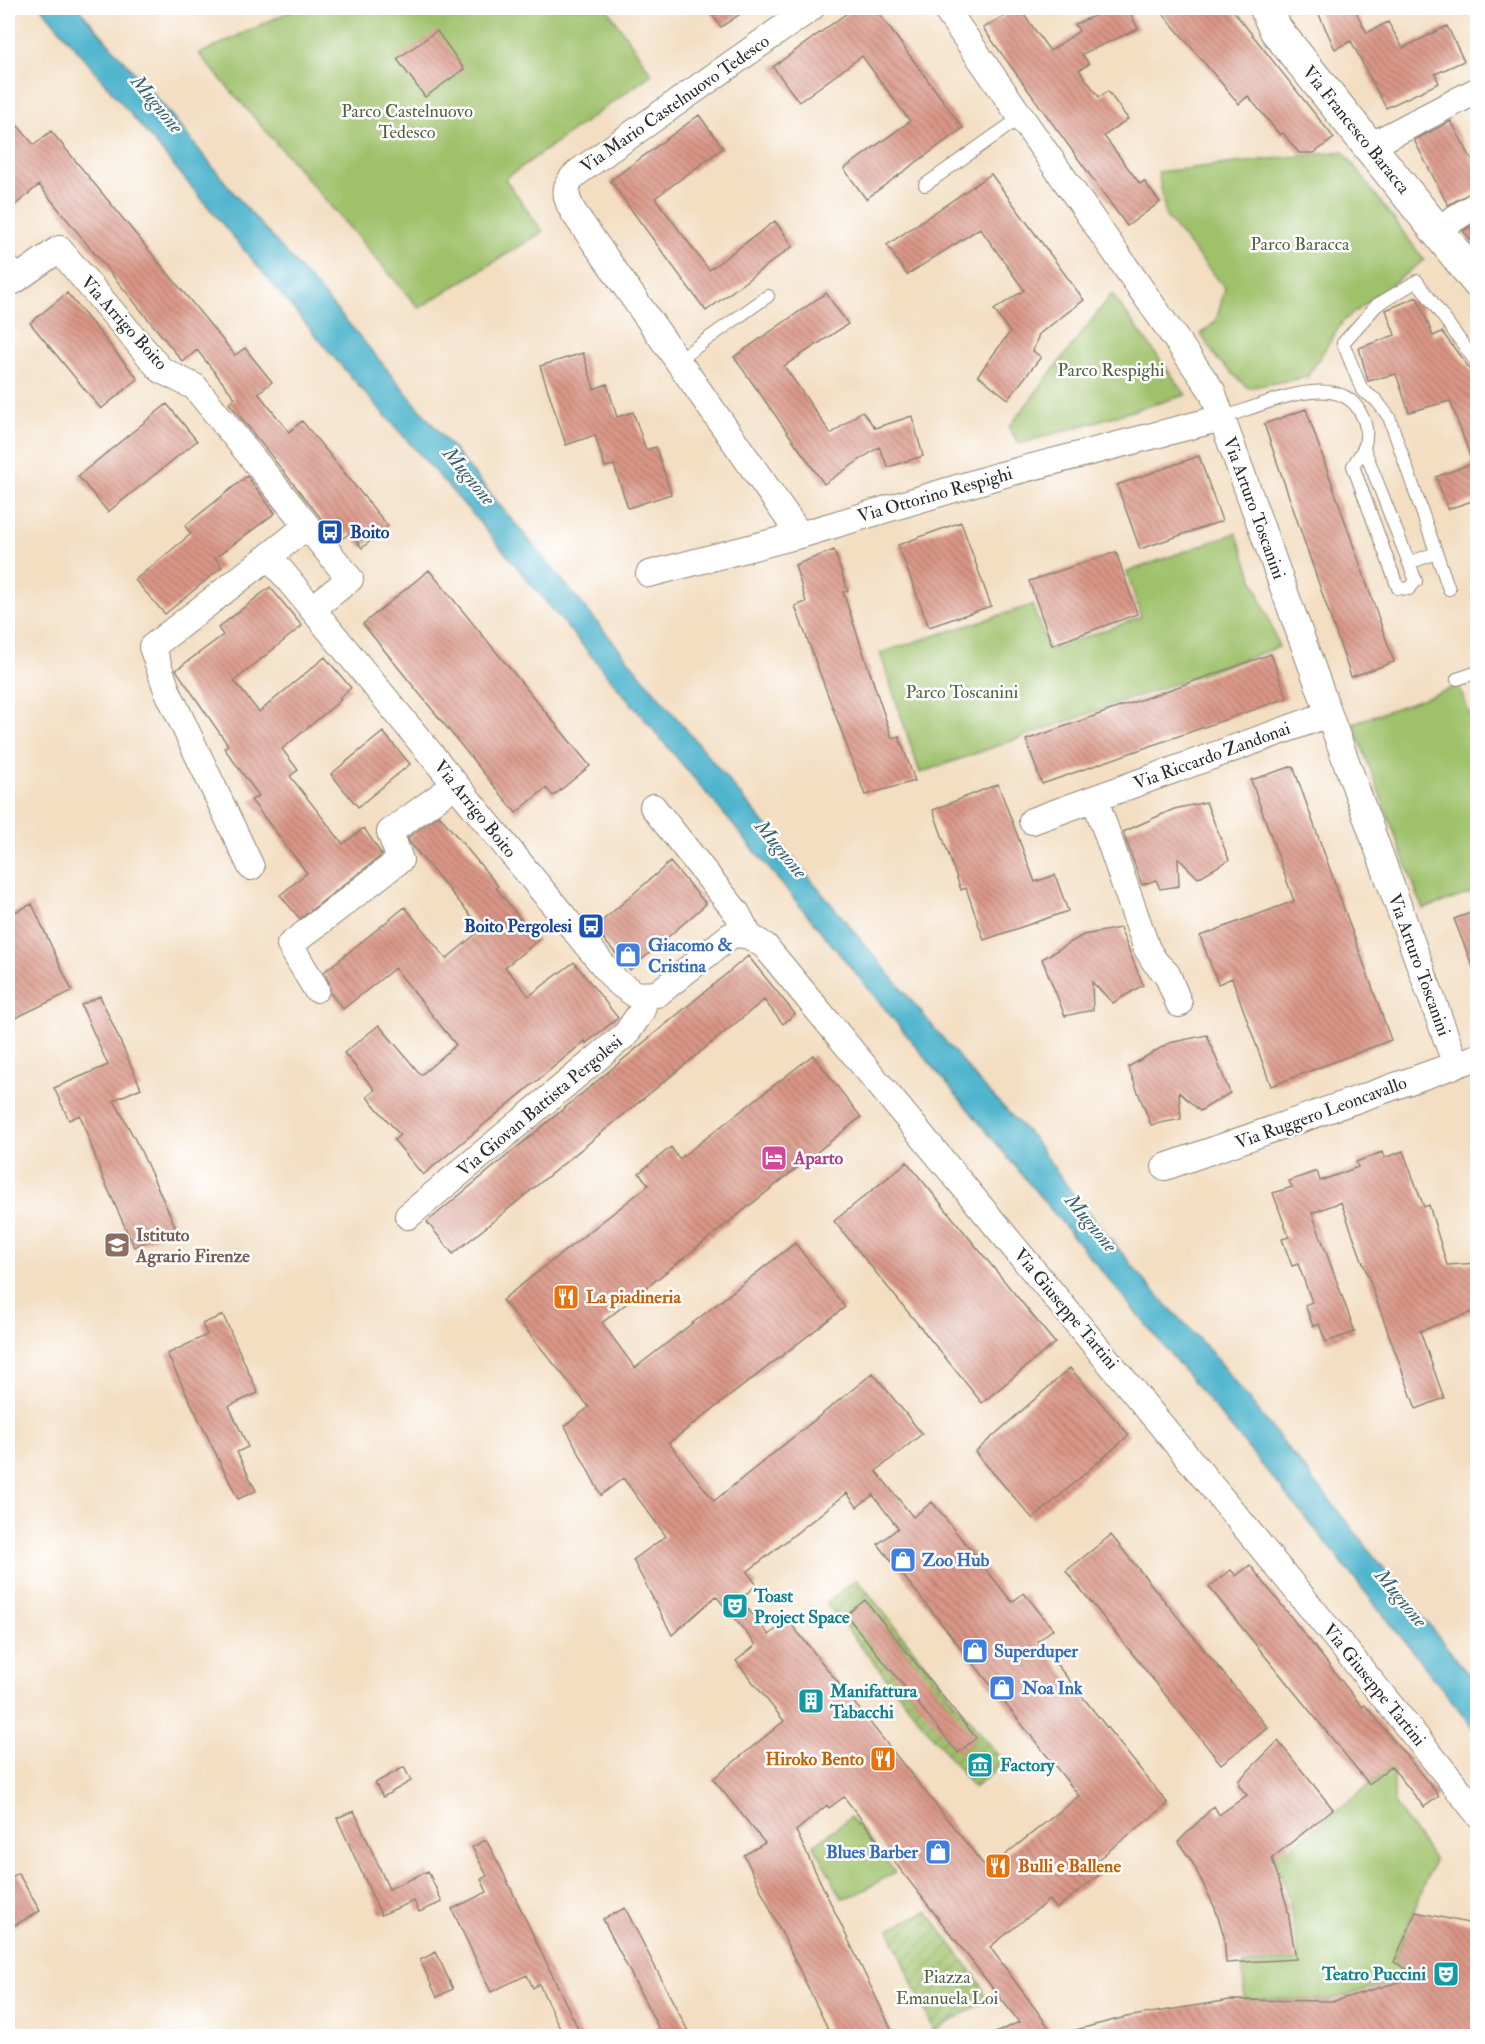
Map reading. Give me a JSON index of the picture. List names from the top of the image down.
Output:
{
  "streets": {
    "main road": ["Via Francesco Baracca"],
    "street": [
      "Via Mario Castelnuovo Tedesco",
      "Via Arrigo Boito",
      "Via Ottorino Respighi",
      "Via Arturo Toscanini",
      "Via Riccardo Zandonai",
      "Via Giovan Battista Pergolesi",
      "Via Ruggero Leoncavallo",
      "Via Giuseppe Tartini"
    ]
  },
  "crossings": [
    ["Via Mario Castelnuovo Tedesco", "Via Ottorino Respighi"],
    ["Via Arrigo Boito", "Via Giovan Battista Pergolesi"],
    ["Via Ottorino Respighi", "Via Arturo Toscanini"],
    ["Via Arturo Toscanini", "Via Riccardo Zandonai"],
    ["Via Arturo Toscanini", "Via Ruggero Leoncavallo"]
  ],
  "water": ["Mugnone"],
  "parks": [
    "Parco Castelnuovo Tedesco",
    "Parco Baracca",
    "Parco Respighi",
    "Parco Toscanini",
    "Piazza Emanuela Loi"
  ],
  "places": {
    "bus stop": ["Boito", "Boito Pergolesi"],
    "shop": [
      "Giacomo & Cristina",
      "Zoo Hub",
      "Superduper",
      "Noa Ink",
      "Blues Barber"
    ],
    "hotel": ["Aparto"],
    "school or university": ["Istituto Agrario Firenze"],
    "restaurant": ["La piadineria", "Hiroko Bento", "Bulli e Ballene"],
    "theatre": ["Toast Project Space", "Teatro Puccini"],
    "building": ["Manifattura Tabacchi"],
    "museum": ["Factory"]
  }
}
